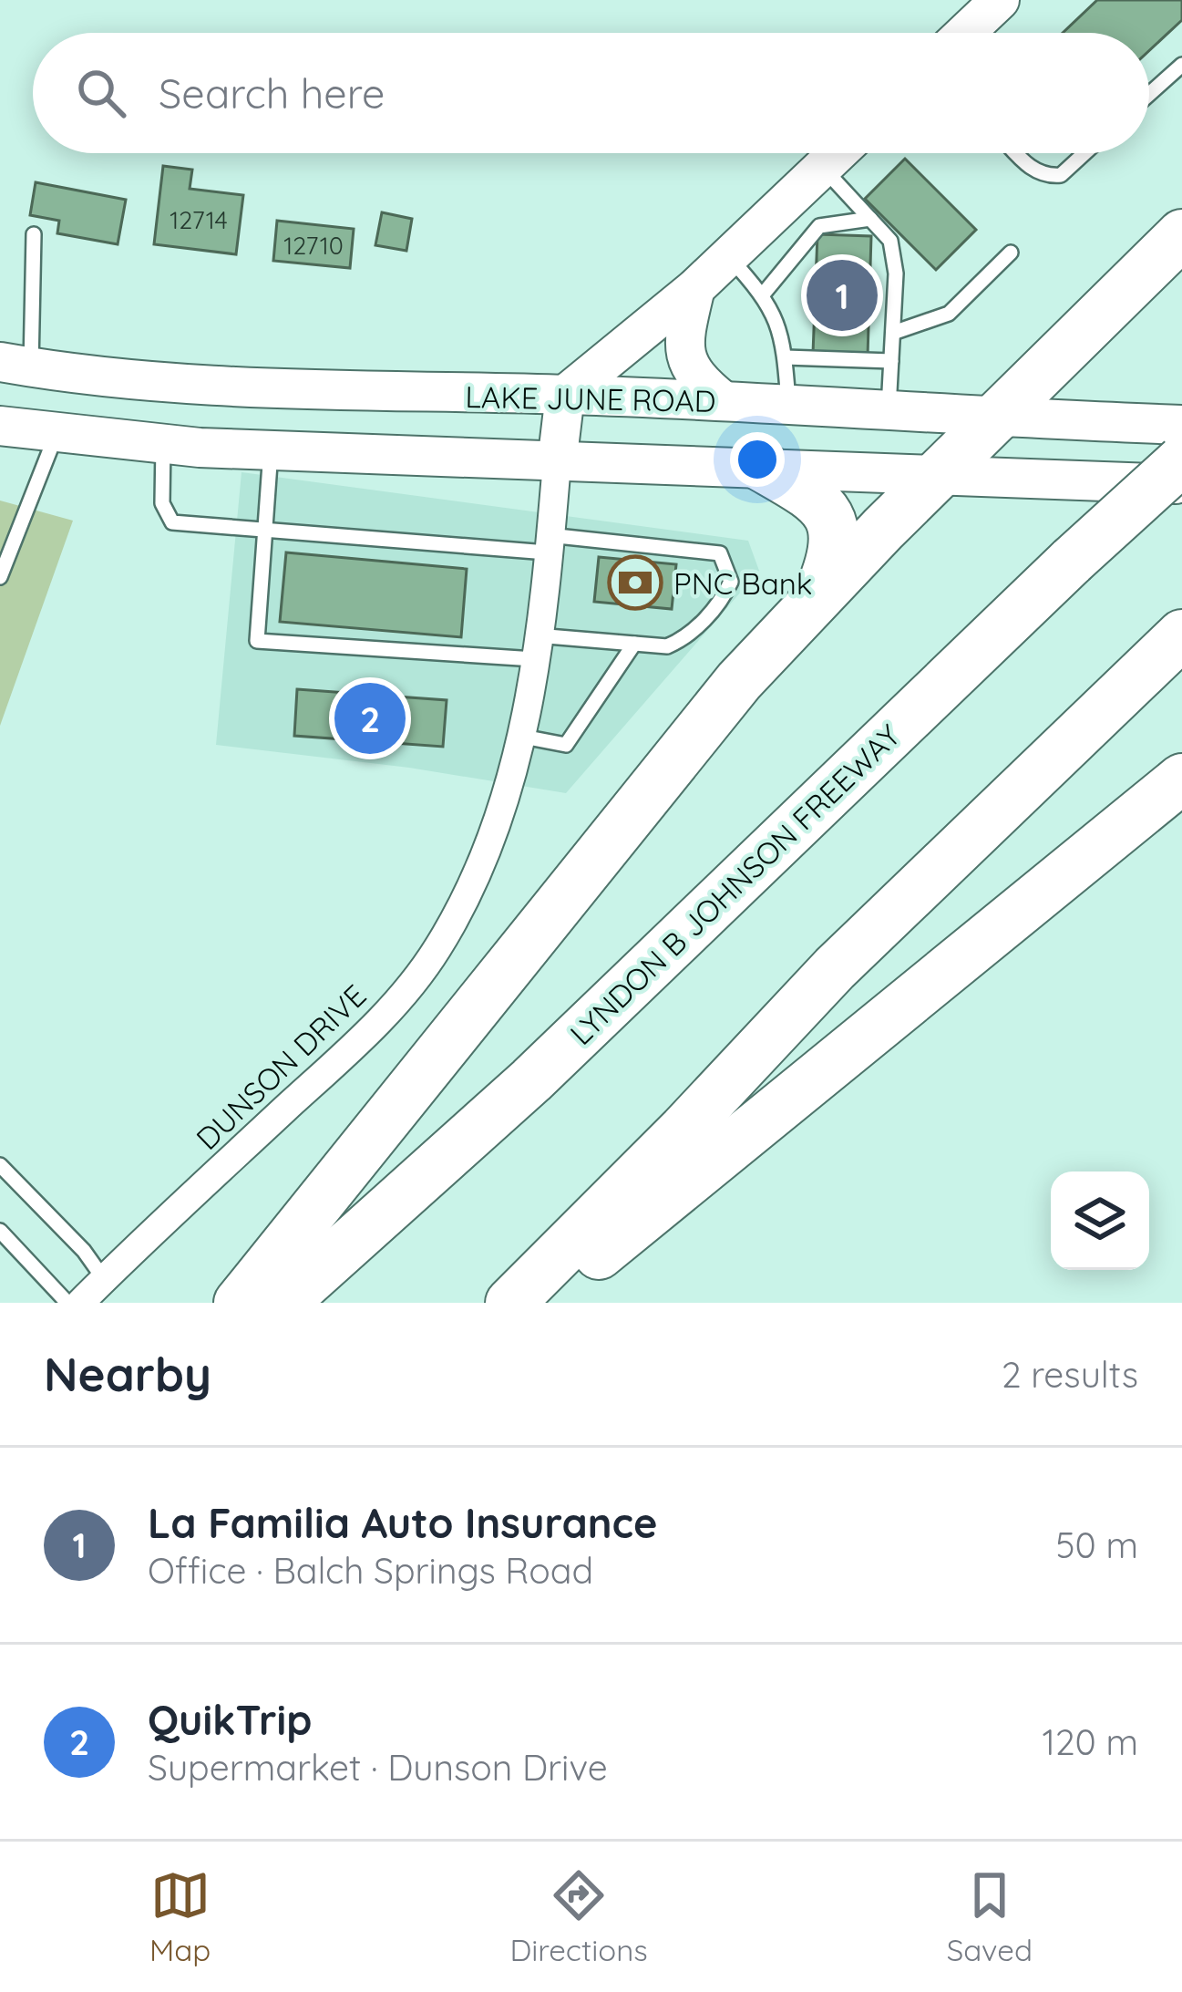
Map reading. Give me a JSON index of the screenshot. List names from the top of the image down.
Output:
{
  "streets": {
    "highway": ["LYNDON B JOHNSON FREEWAY"],
    "main road": ["LAKE JUNE ROAD"],
    "street": ["DUNSON DRIVE"]
  },
  "crossings": [
    ["LAKE JUNE ROAD", "DUNSON DRIVE"]
  ],
  "places": {
    "bank": ["PNC Bank"]
  },
  "house_numbers": ["12714", "12710"],
  "page": {
    "search": "Search here",
    "pins": ["1", "2"],
    "heading": ["Nearby", "2 results"],
    "list": [
      {
        "mark": "1",
        "name": "La Familia Auto Insurance",
        "note": "Office · Balch Springs Road",
        "value": "50 m"
      },
      {
        "mark": "2",
        "name": "QuikTrip",
        "note": "Supermarket · Dunson Drive",
        "value": "120 m"
      }
    ],
    "nav": ["Map", "Directions", "Saved"]
  }
}
